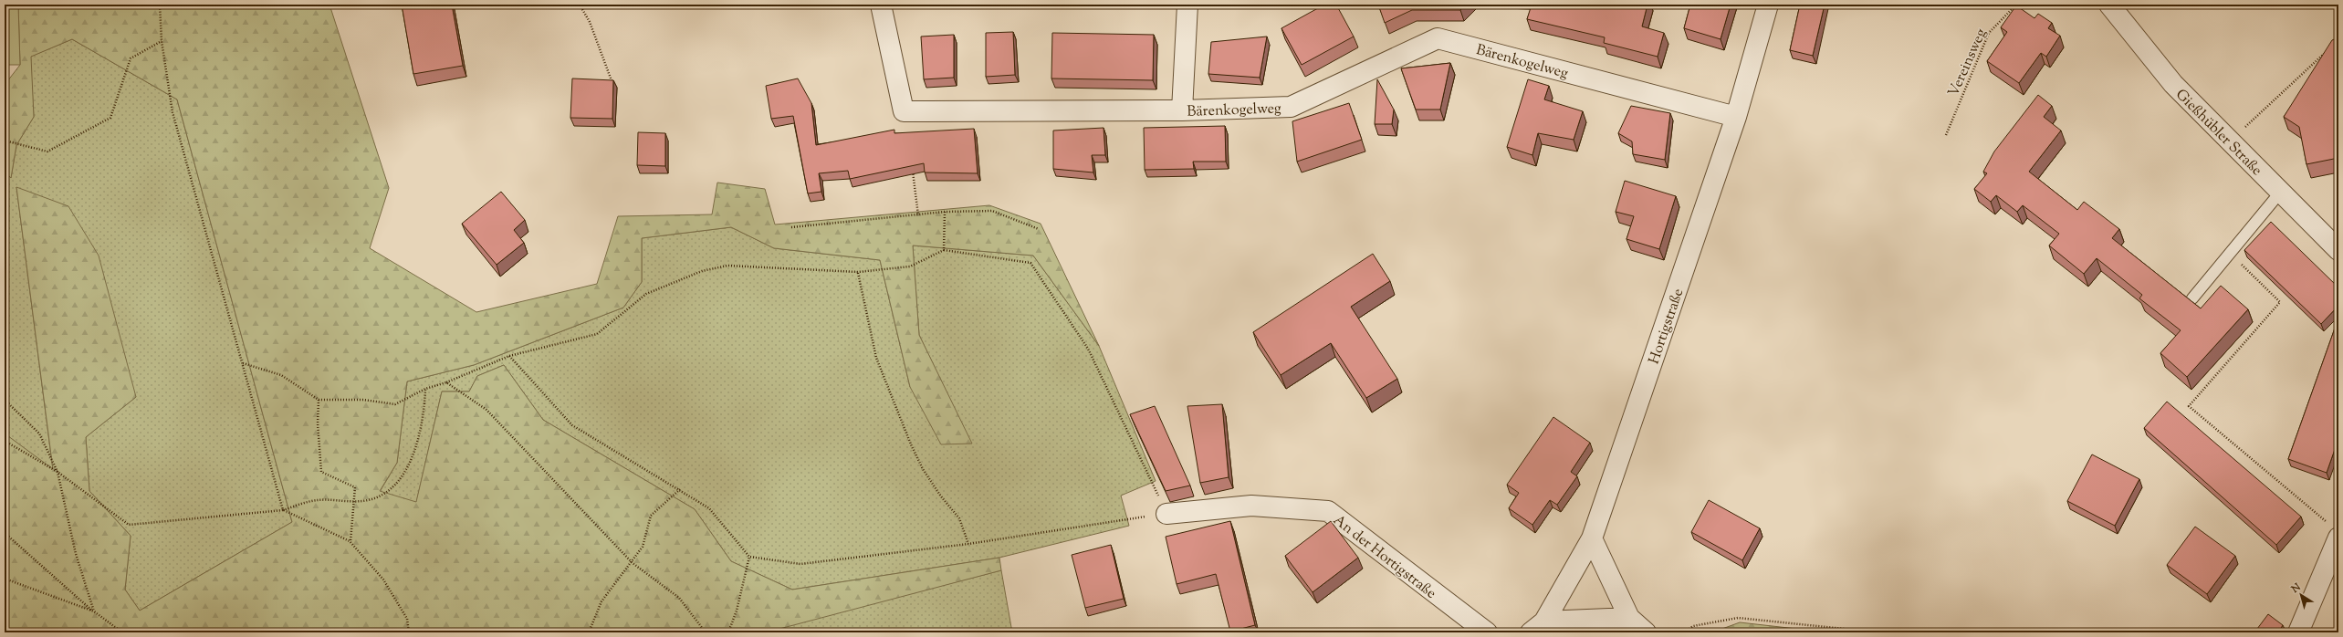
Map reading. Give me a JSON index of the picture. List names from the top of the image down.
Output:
{
  "streets": {
    "street": [
      "Bärenkogelweg",
      "Gießhübler Straße",
      "Hortigstraße",
      "An der Hortigstraße"
    ],
    "path": ["Vereinsweg"]
  },
  "crossings": [
    ["Bärenkogelweg", "Hortigstraße"]
  ],
  "north": "top left"
}
